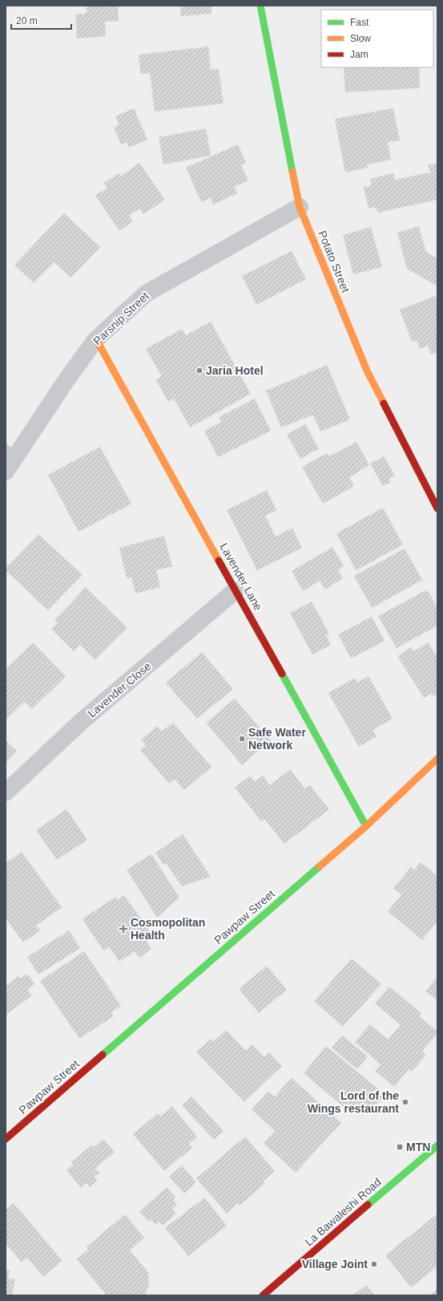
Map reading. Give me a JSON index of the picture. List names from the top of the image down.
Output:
{
  "streets": {
    "street": [
      "Potato Street",
      "Parsnip Street",
      "Lavender Lane",
      "Lavender Close",
      "Pawpaw Street",
      "La Bawaleshi Road"
    ]
  },
  "crossings": [
    ["Potato Street", "Parsnip Street"],
    ["Parsnip Street", "Lavender Lane"],
    ["Lavender Lane", "Lavender Close"],
    ["Lavender Lane", "Pawpaw Street"]
  ],
  "places": {
    "other": [
      "Jaria Hotel",
      "Safe Water Network",
      "Lord of the Wings restaurant",
      "Village Joint"
    ],
    "health": ["Cosmopolitan Health"],
    "transit": ["MTN"]
  },
  "legend": ["Fast", "Slow", "Jam"],
  "scale_bar": "20 m"
}
